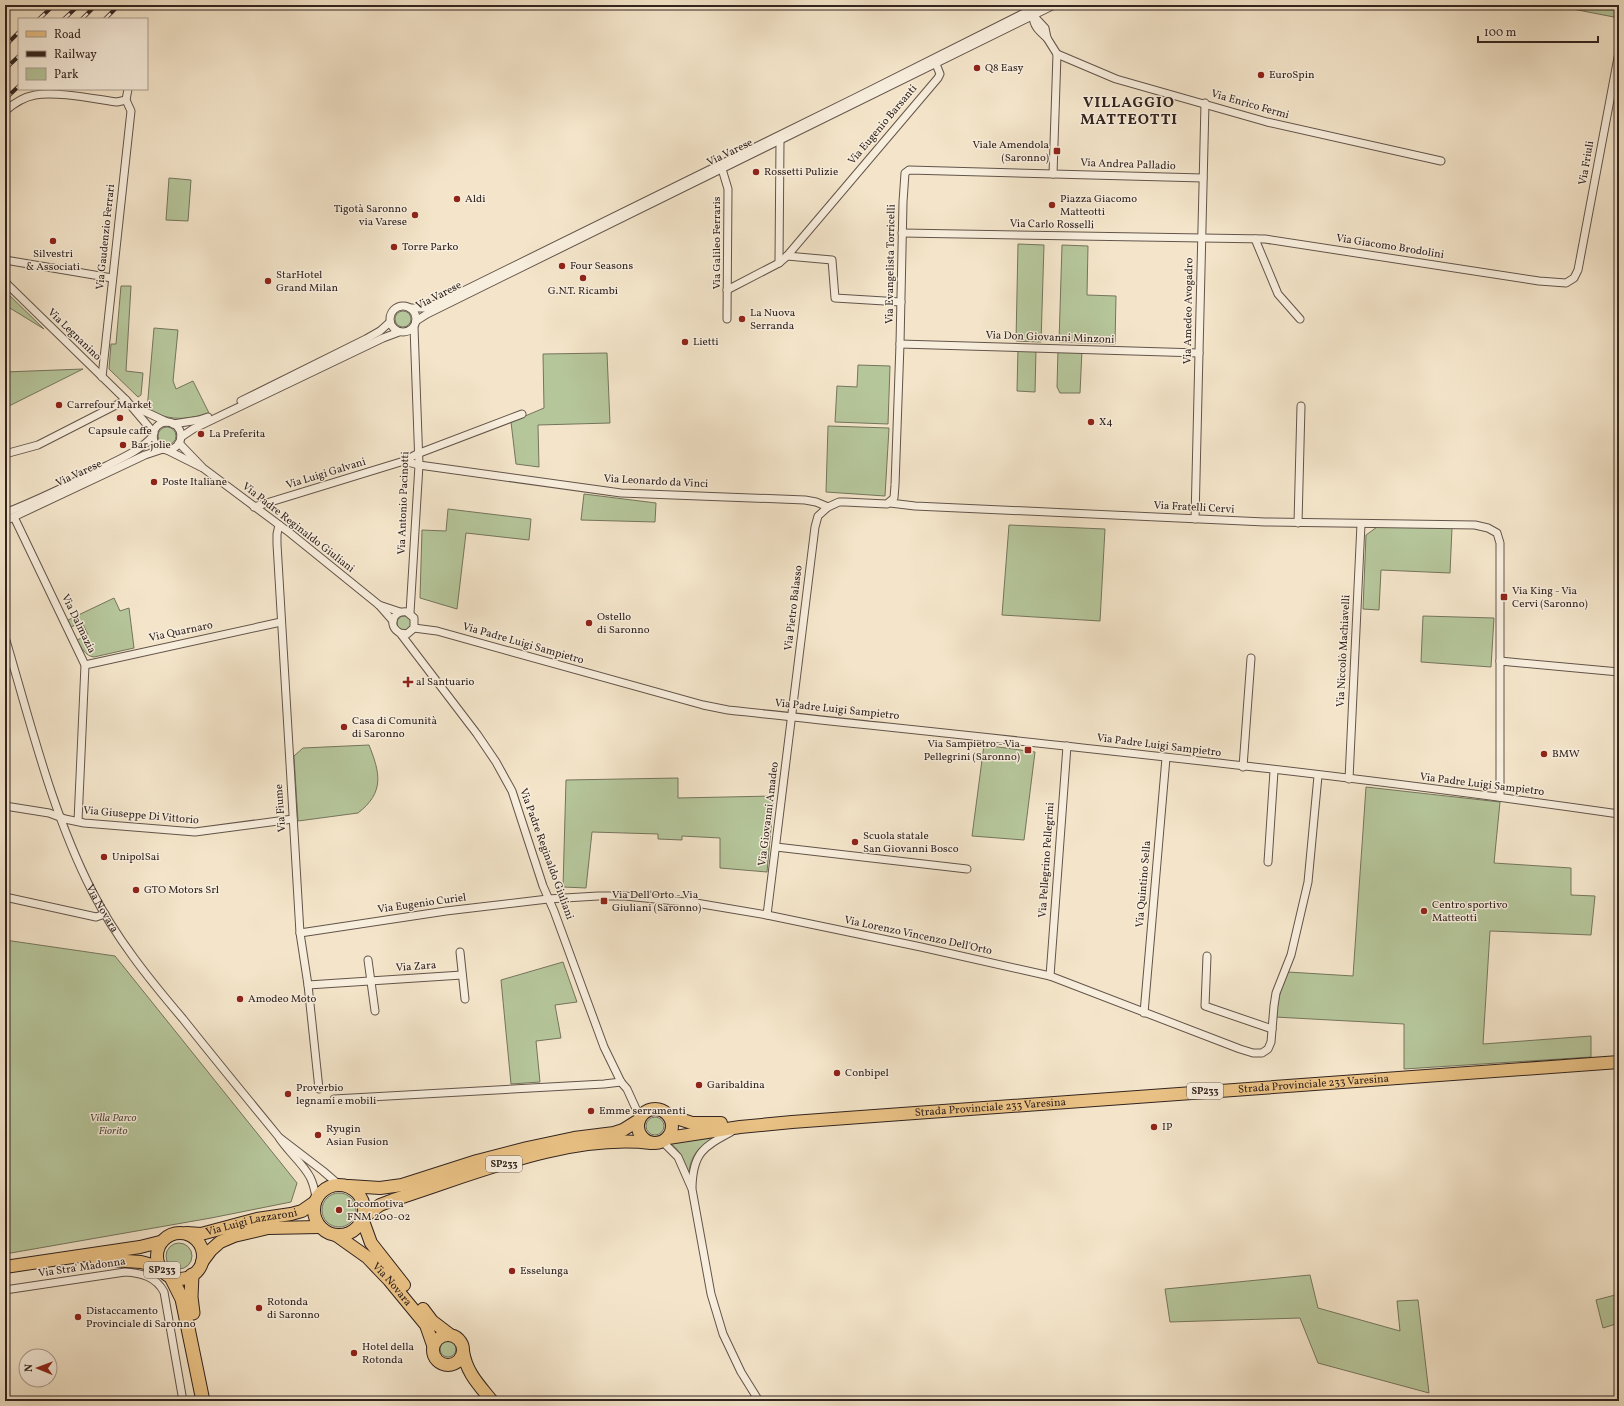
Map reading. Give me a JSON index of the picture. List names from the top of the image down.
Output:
{
  "streets": {
    "main road": [
      "Via Novara",
      "Strada Provinciale 233 Varesina",
      "SP233",
      "Via Luigi Lazzaroni"
    ],
    "street": [
      "Via Enrico Fermi",
      "Via Eugenio Barsanti",
      "Via Varese",
      "Via Friuli",
      "Via Andrea Palladio",
      "Via Carlo Rosselli",
      "Via Gaudenzio Ferrari",
      "Via Galileo Ferraris",
      "Via Giacomo Brodolini",
      "Via Evangelista Torricelli",
      "Via Amedeo Avogadro",
      "Via Legnanino",
      "Via Don Giovanni Minzoni",
      "Via Luigi Galvani",
      "Via Leonardo da Vinci",
      "Via Antonio Pacinotti",
      "Via Fratelli Cervi",
      "Via Padre Reginaldo Giuliani",
      "Via Pietro Balasso",
      "Via Dalmazia",
      "Via Quarnaro",
      "Via Padre Luigi Sampietro",
      "Via Niccolò Machiavelli",
      "Via Fiume",
      "Via Giovanni Amadeo",
      "Via Giuseppe Di Vittorio",
      "Via Pellegrino Pellegrini",
      "Via Quintino Sella",
      "Via Eugenio Curiel",
      "Via Lorenzo Vincenzo Dell'Orto",
      "Via Zara",
      "Via Stra' Madonna"
    ]
  },
  "crossings": [
    ["Via Enrico Fermi", "Via Amedeo Avogadro"],
    ["Via Eugenio Barsanti", "Via Varese"],
    ["Via Eugenio Barsanti", "Via Galileo Ferraris"],
    ["Via Varese", "Via Galileo Ferraris"],
    ["Via Varese", "Via Legnanino"],
    ["Via Varese", "Via Antonio Pacinotti"],
    ["Via Varese", "Via Padre Reginaldo Giuliani"],
    ["Via Varese", "Via Dalmazia"],
    ["Via Friuli", "Via Giacomo Brodolini"],
    ["Via Andrea Palladio", "Via Evangelista Torricelli"],
    ["Via Andrea Palladio", "Via Amedeo Avogadro"],
    ["Via Carlo Rosselli", "Via Giacomo Brodolini"],
    ["Via Carlo Rosselli", "Via Evangelista Torricelli"],
    ["Via Carlo Rosselli", "Via Amedeo Avogadro"],
    ["Via Gaudenzio Ferrari", "Via Legnanino"],
    ["Via Giacomo Brodolini", "Via Amedeo Avogadro"],
    ["Via Evangelista Torricelli", "Via Don Giovanni Minzoni"],
    ["Via Evangelista Torricelli", "Via Fratelli Cervi"],
    ["Via Amedeo Avogadro", "Via Don Giovanni Minzoni"],
    ["Via Amedeo Avogadro", "Via Fratelli Cervi"],
    ["Via Legnanino", "Via Padre Reginaldo Giuliani"],
    ["Via Luigi Galvani", "Via Antonio Pacinotti"],
    ["Via Luigi Galvani", "Via Padre Reginaldo Giuliani"],
    ["Via Leonardo da Vinci", "Via Antonio Pacinotti"],
    ["Via Leonardo da Vinci", "Via Pietro Balasso"],
    ["Via Antonio Pacinotti", "Via Padre Reginaldo Giuliani"],
    ["Via Antonio Pacinotti", "Via Padre Luigi Sampietro"],
    ["Via Fratelli Cervi", "Via Niccolò Machiavelli"],
    ["Via Padre Reginaldo Giuliani", "Via Padre Luigi Sampietro"],
    ["Via Padre Reginaldo Giuliani", "Via Fiume"],
    ["Via Padre Reginaldo Giuliani", "Via Eugenio Curiel"],
    ["Via Padre Reginaldo Giuliani", "Via Lorenzo Vincenzo Dell'Orto"],
    ["Via Padre Reginaldo Giuliani", "Strada Provinciale 233 Varesina"],
    ["Via Padre Reginaldo Giuliani", "SP233"],
    ["Via Pietro Balasso", "Via Padre Luigi Sampietro"],
    ["Via Pietro Balasso", "Via Giovanni Amadeo"],
    ["Via Dalmazia", "Via Quarnaro"],
    ["Via Dalmazia", "Via Giuseppe Di Vittorio"],
    ["Via Quarnaro", "Via Fiume"],
    ["Via Padre Luigi Sampietro", "Via Niccolò Machiavelli"],
    ["Via Padre Luigi Sampietro", "Via Giovanni Amadeo"],
    ["Via Padre Luigi Sampietro", "Via Pellegrino Pellegrini"],
    ["Via Padre Luigi Sampietro", "Via Quintino Sella"],
    ["Via Fiume", "Via Giuseppe Di Vittorio"],
    ["Via Fiume", "Via Eugenio Curiel"],
    ["Via Fiume", "Via Zara"],
    ["Via Giovanni Amadeo", "Via Lorenzo Vincenzo Dell'Orto"],
    ["Via Giuseppe Di Vittorio", "Via Novara"],
    ["Via Pellegrino Pellegrini", "Via Lorenzo Vincenzo Dell'Orto"],
    ["Via Quintino Sella", "Via Lorenzo Vincenzo Dell'Orto"],
    ["Via Eugenio Curiel", "Via Lorenzo Vincenzo Dell'Orto"],
    ["Via Novara", "SP233"],
    ["Via Novara", "Via Luigi Lazzaroni"],
    ["Strada Provinciale 233 Varesina", "SP233"],
    ["SP233", "Via Luigi Lazzaroni"]
  ],
  "districts": ["VILLAGGIO MATTEOTTI"],
  "parks": ["Villa Parco Fiorito"],
  "places": {
    "other": [
      "Q8 Easy",
      "EuroSpin",
      "Rossetti Pulizie",
      "Aldi",
      "Piazza Giacomo Matteotti",
      "Tigotà Saronno via Varese",
      "Silvestri & Associati",
      "Torre Parko",
      "Four Seasons",
      "G.N.T. Ricambi",
      "StarHotel Grand Milan",
      "La Nuova Serranda",
      "Lietti",
      "Carrefour Market",
      "Capsule caffe",
      "X4",
      "La Preferita",
      "Bar jolie",
      "Poste Italiane",
      "Ostello di Saronno",
      "Casa di Comunità di Saronno",
      "BMW",
      "Scuola statale San Giovanni Bosco",
      "UnipolSai",
      "GTO Motors Srl",
      "Centro sportivo Matteotti",
      "Amodeo Moto",
      "Conbipel",
      "Garibaldina",
      "Proverbio legnami e mobili",
      "Emme serramenti",
      "IP",
      "Ryugin Asian Fusion",
      "Locomotiva FNM 200-02",
      "Esselunga",
      "Rotonda di Saronno",
      "Distaccamento Provinciale di Saronno",
      "Hotel della Rotonda"
    ],
    "transit": [
      "Viale Amendola (Saronno)",
      "Via King - Via Cervi (Saronno)",
      "Via Sampietro - Via Pellegrini (Saronno)",
      "Via Dell'Orto - Via Giuliani (Saronno)"
    ],
    "health": ["al Santuario"]
  },
  "legend": ["Road", "Railway", "Park"],
  "scale_bar": "100 m",
  "north": "left"
}
